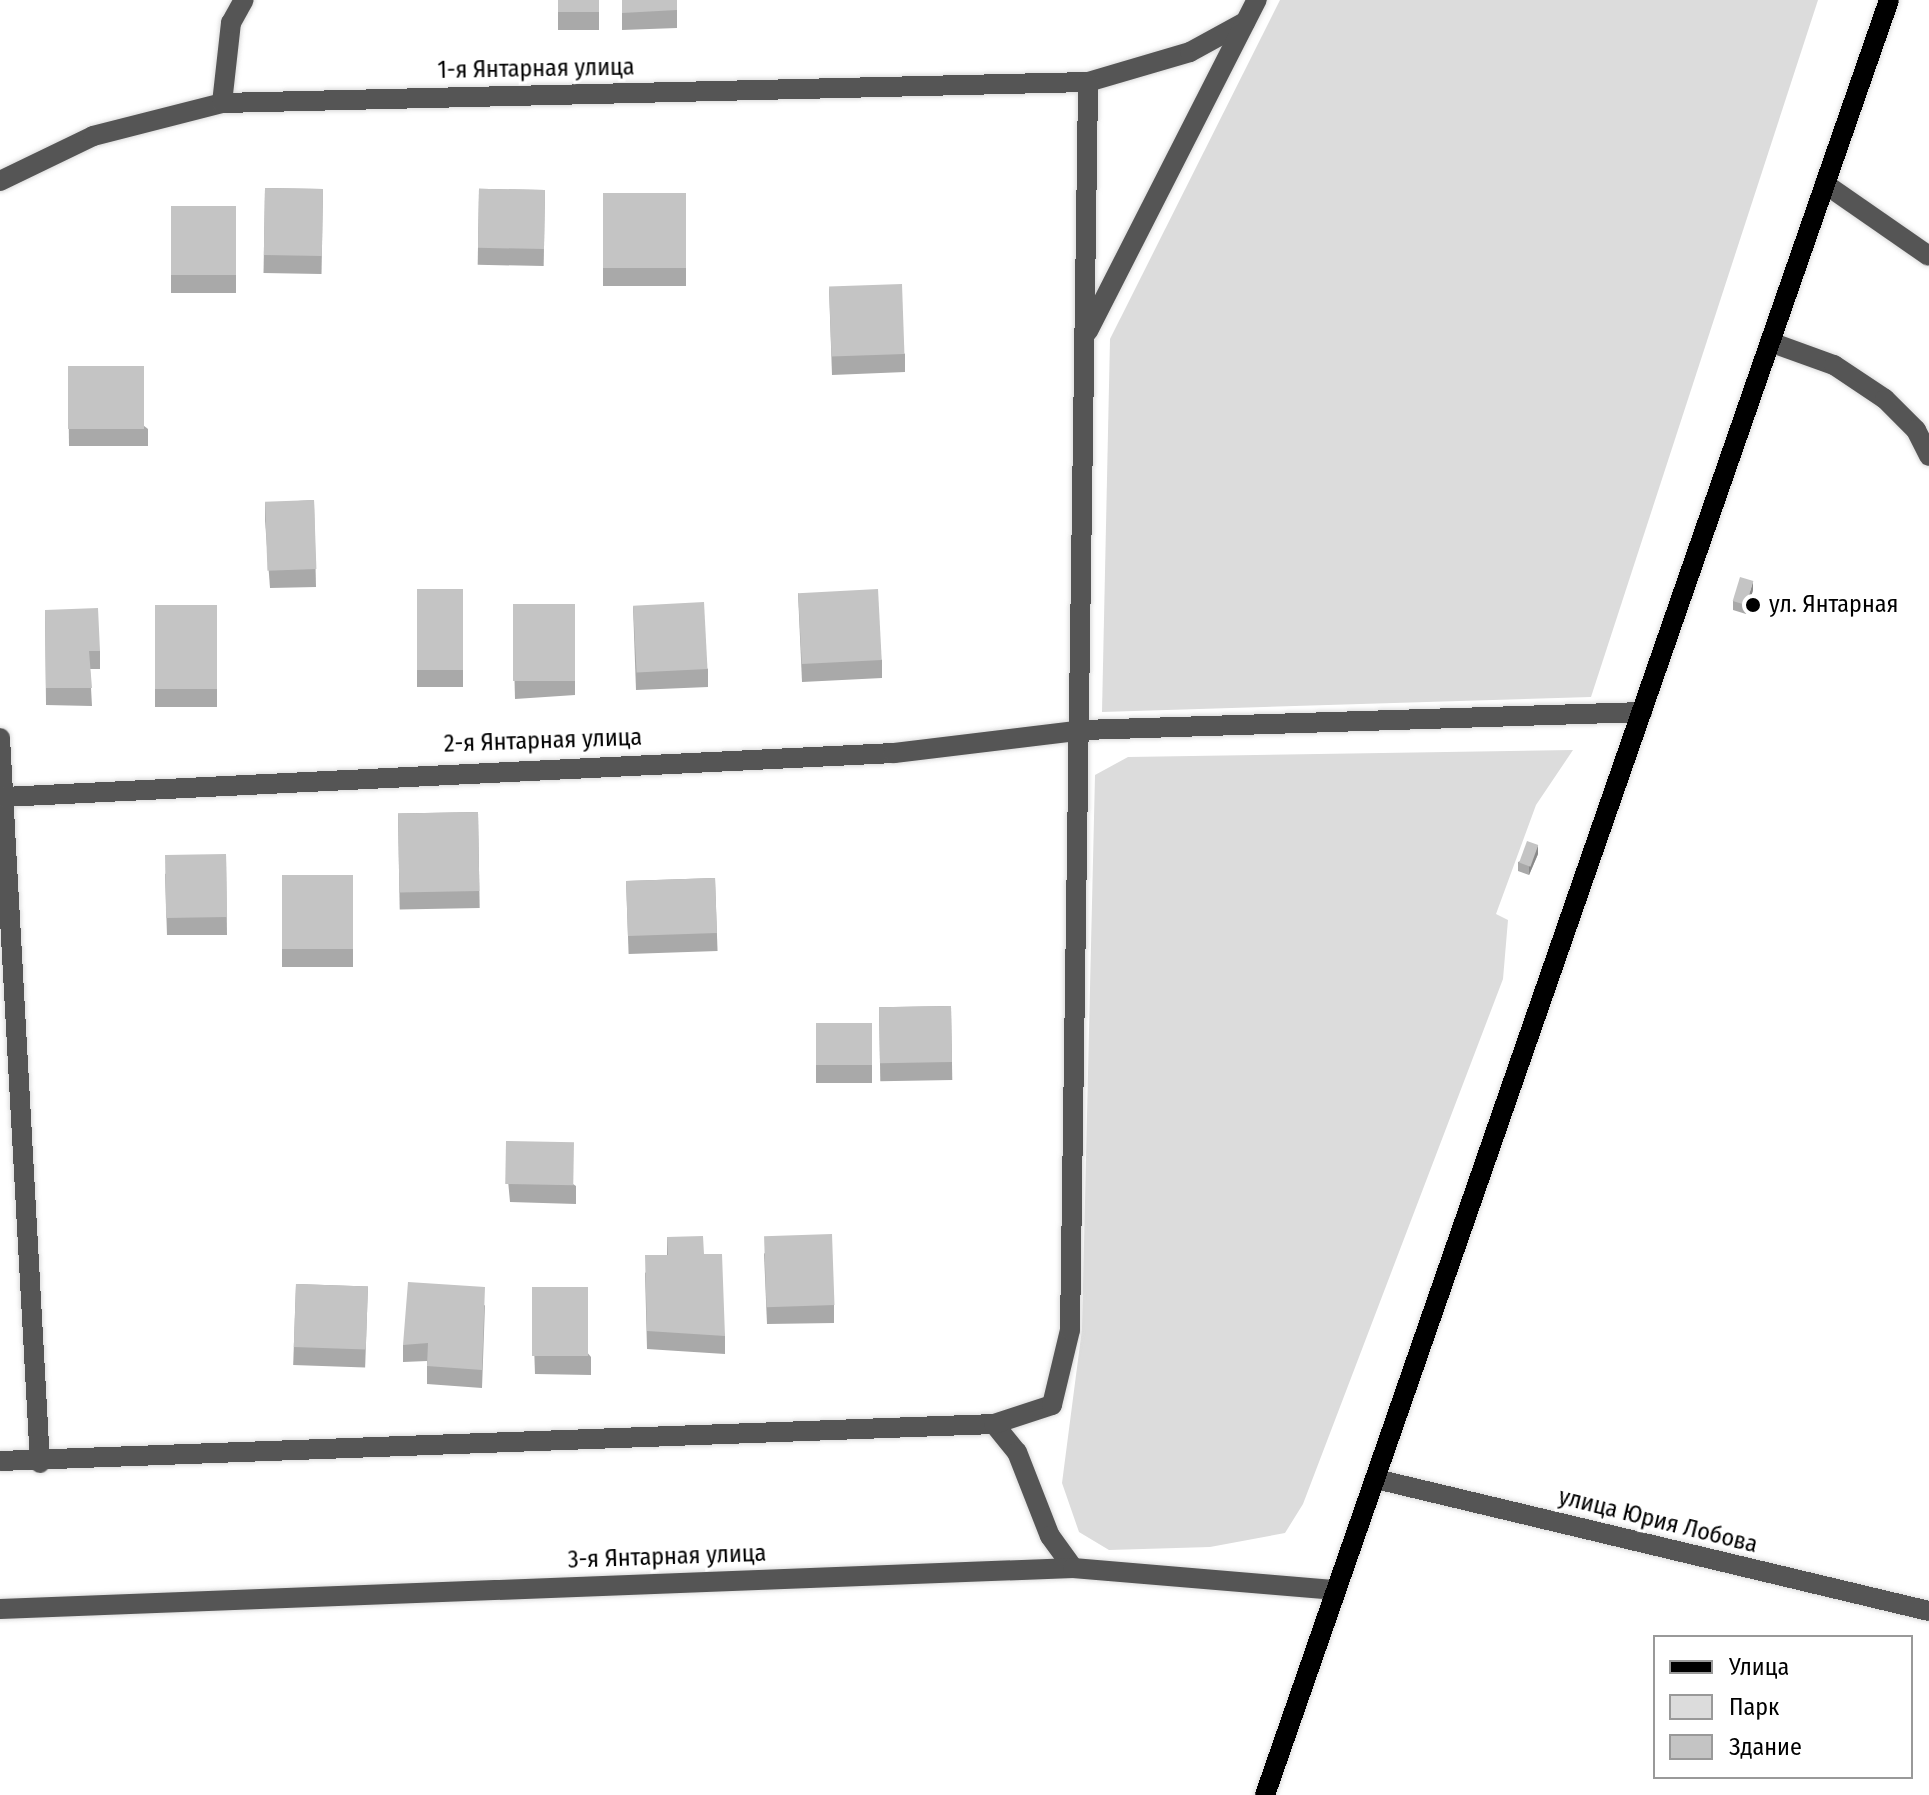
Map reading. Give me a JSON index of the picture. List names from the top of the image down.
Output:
{
  "streets": {
    "street": [
      "1-я Янтарная улица",
      "2-я Янтарная улица",
      "улица Юрия Лобова",
      "3-я Янтарная улица"
    ]
  },
  "places": ["ул. Янтарная"],
  "legend": ["Улица", "Парк", "Здание"]
}
